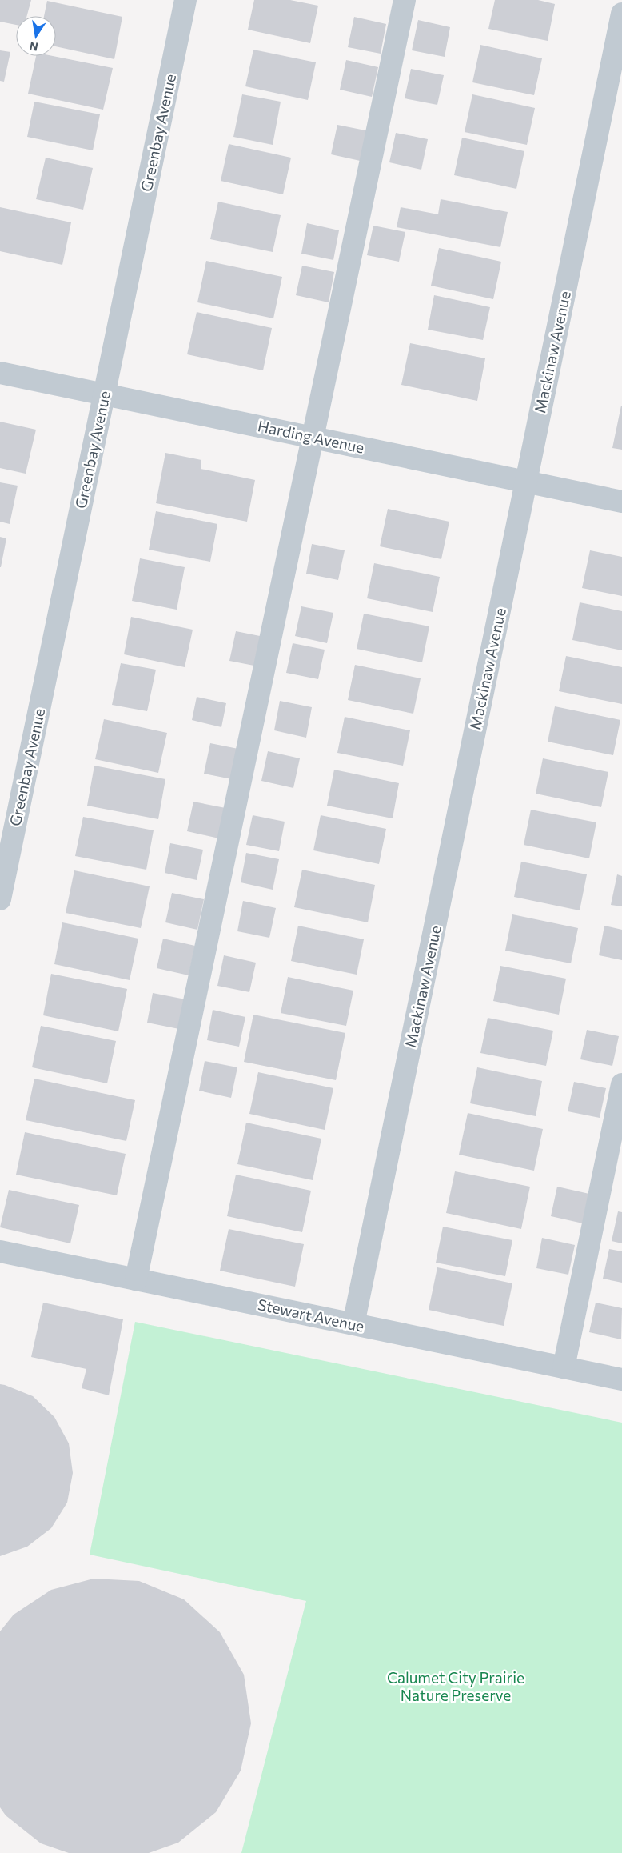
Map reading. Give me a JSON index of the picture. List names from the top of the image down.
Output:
{
  "streets": {
    "street": [
      "Greenbay Avenue",
      "Mackinaw Avenue",
      "Harding Avenue",
      "Stewart Avenue"
    ]
  },
  "crossings": [
    ["Greenbay Avenue", "Harding Avenue"],
    ["Mackinaw Avenue", "Harding Avenue"],
    ["Mackinaw Avenue", "Stewart Avenue"]
  ],
  "parks": ["Calumet City Prairie Nature Preserve"],
  "north": "bottom"
}
